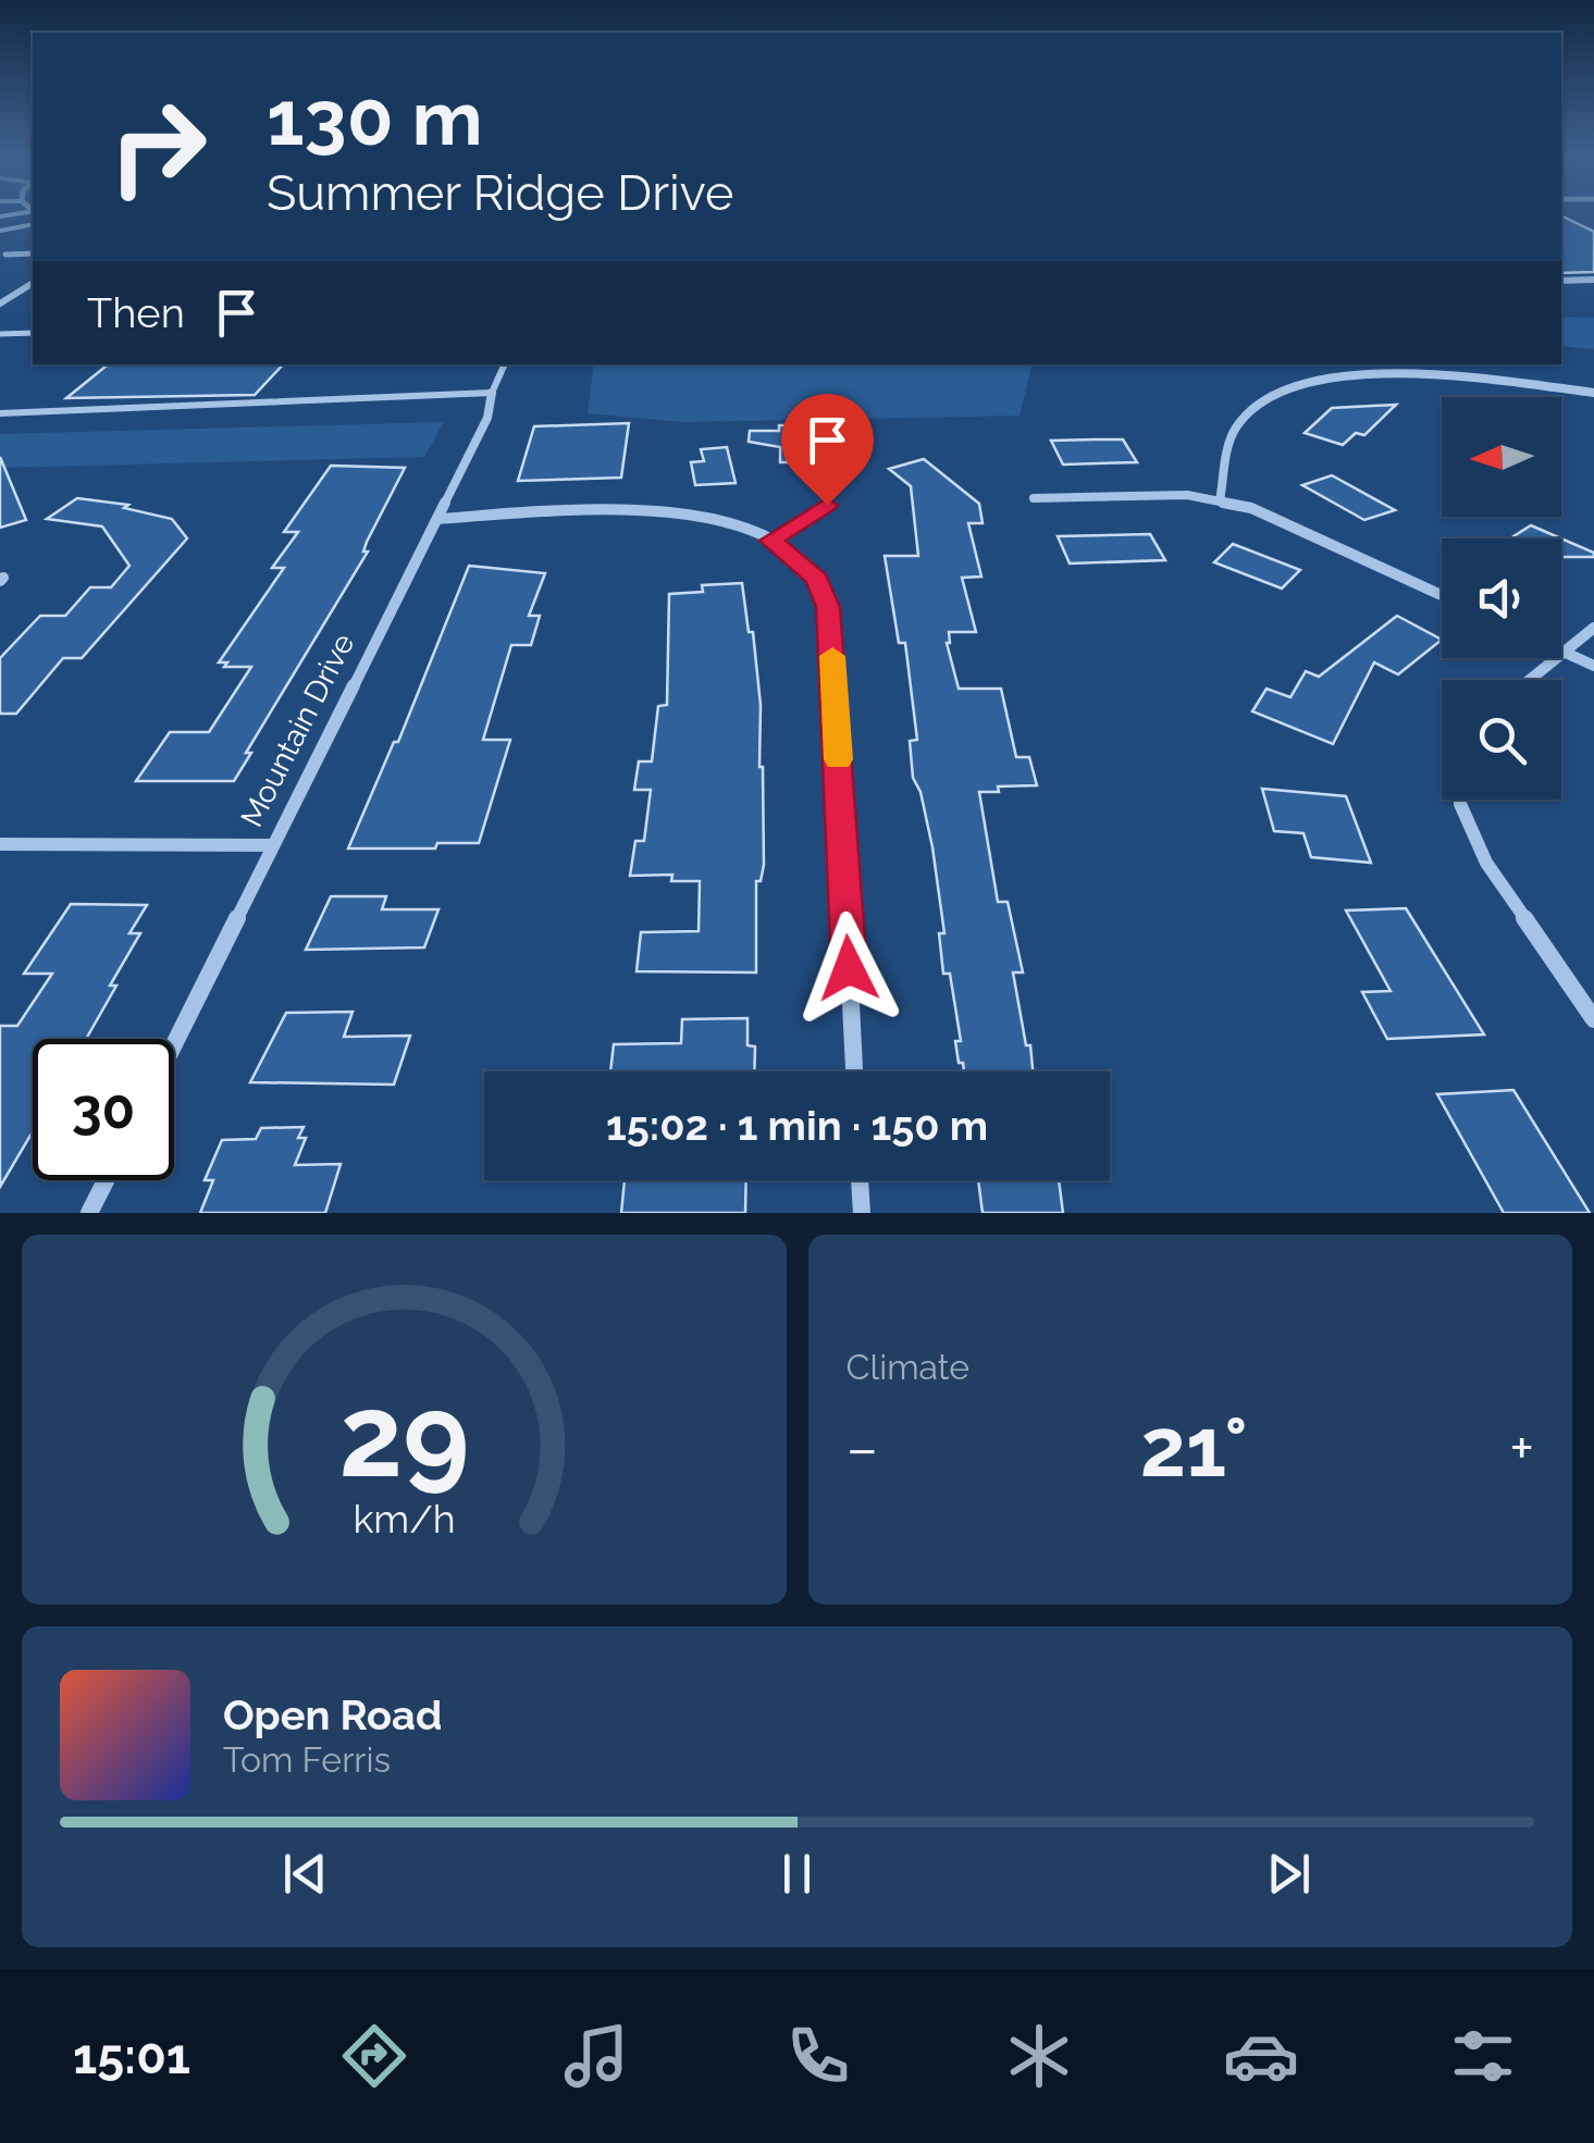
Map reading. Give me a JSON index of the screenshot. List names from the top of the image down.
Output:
{
  "streets": {
    "street": ["Mountain Drive"]
  },
  "north": "left",
  "page": {
    "turn": ["130 m", "Summer Ridge Drive"],
    "then": "Then",
    "limit": "30",
    "trip": "15:02 · 1 min · 150 m",
    "tile": "Climate",
    "heat": ["−", "21°", "+"],
    "song": ["Open Road", "Tom Ferris"],
    "tabs": "15:01",
    "gauge": ["29", "km/h"]
  }
}
